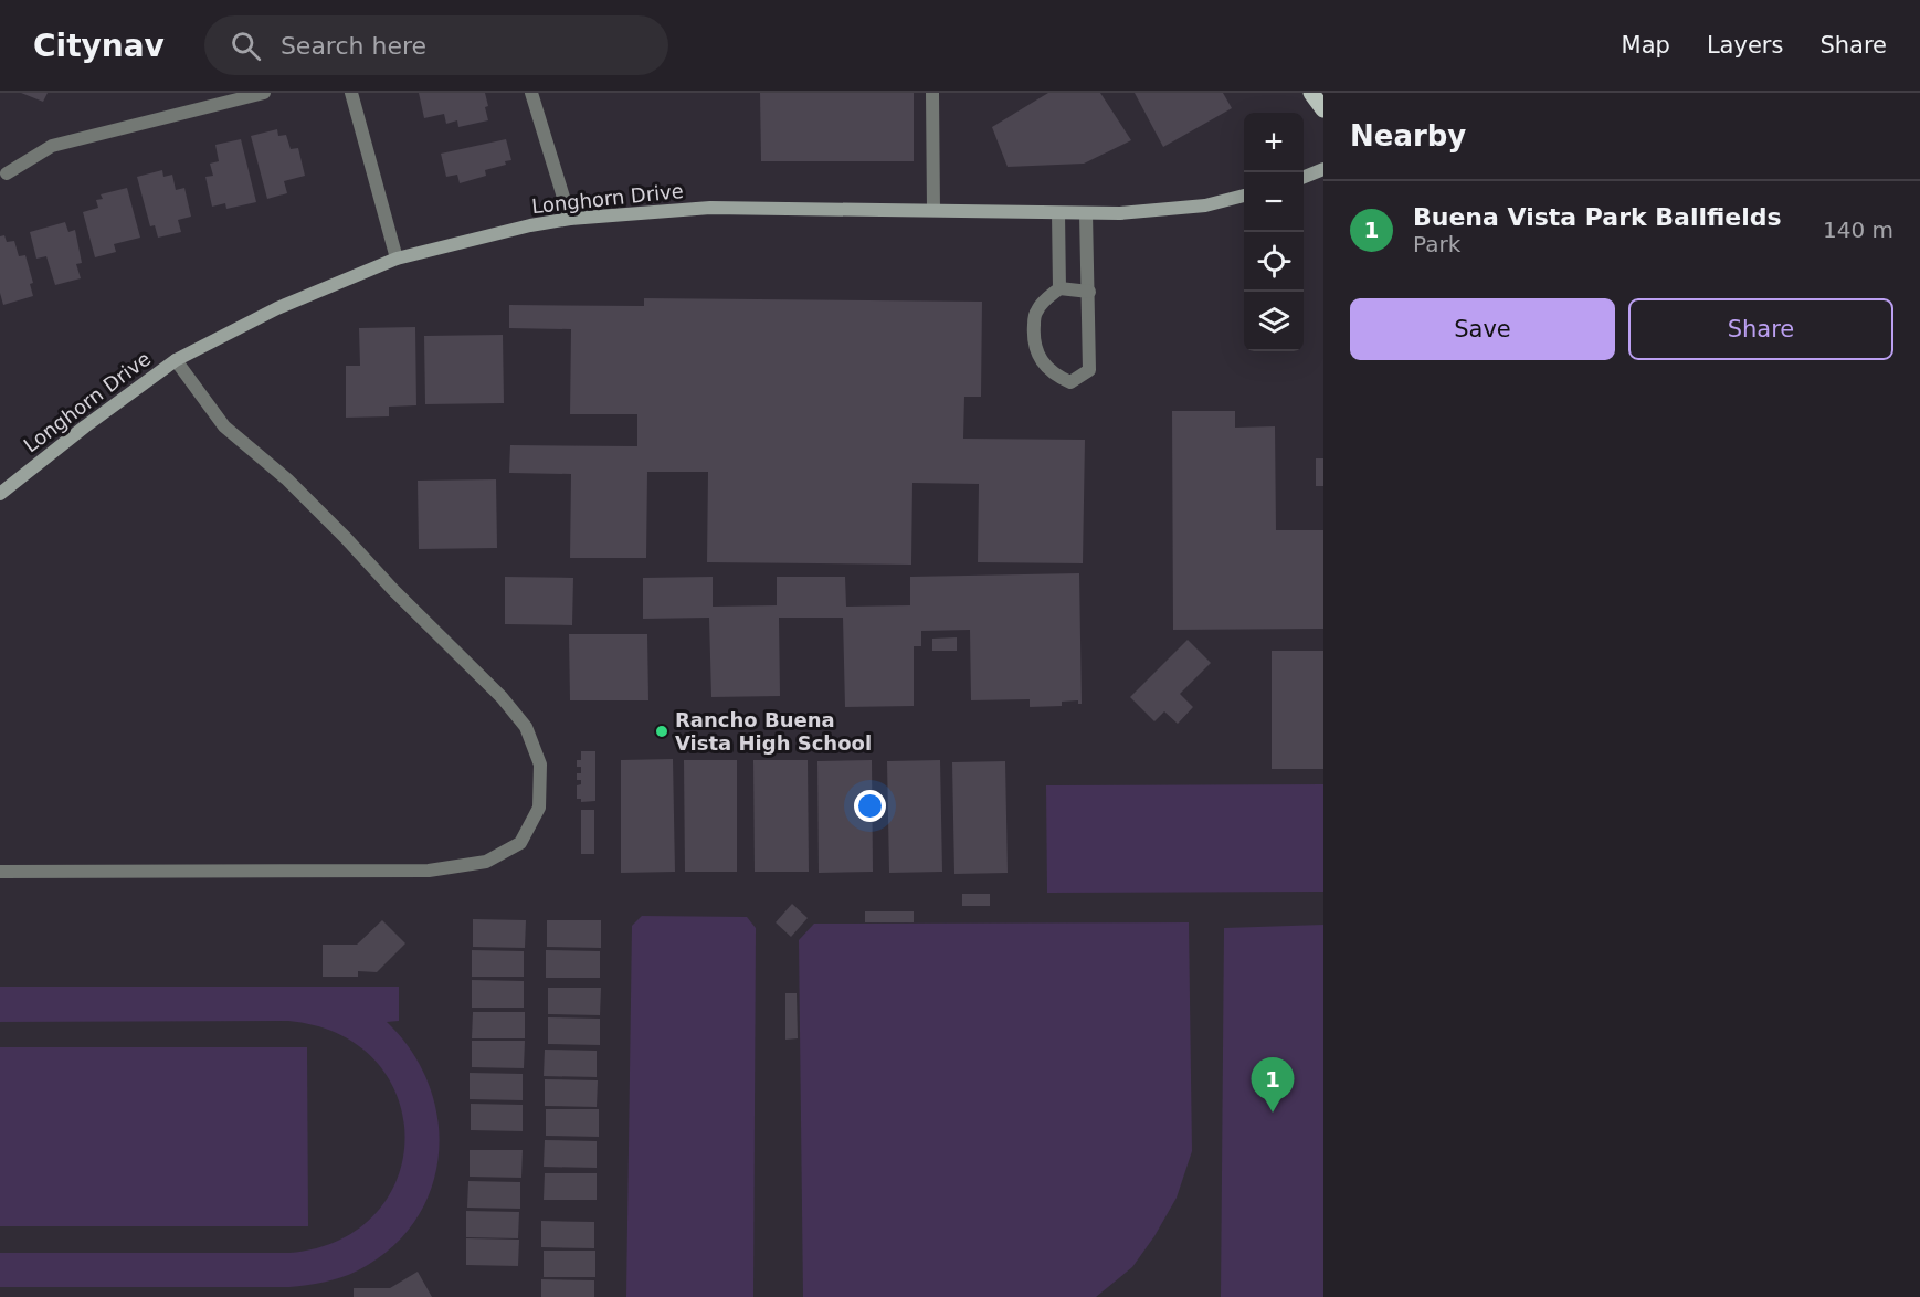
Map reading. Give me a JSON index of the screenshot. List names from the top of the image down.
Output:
{
  "streets": {
    "street": ["Longhorn Drive"]
  },
  "places": ["Rancho Buena Vista High School"],
  "page": {
    "header": "Citynav",
    "search": "Search here",
    "nav": ["Map", "Layers", "Share"],
    "heading": "Nearby",
    "map_buttons": ["+", "−"],
    "list": [
      {
        "mark": "1",
        "name": "Buena Vista Park Ballfields",
        "note": "Park",
        "value": "140 m"
      }
    ],
    "buttons": ["Save", "Share"],
    "pins": "1"
  }
}
